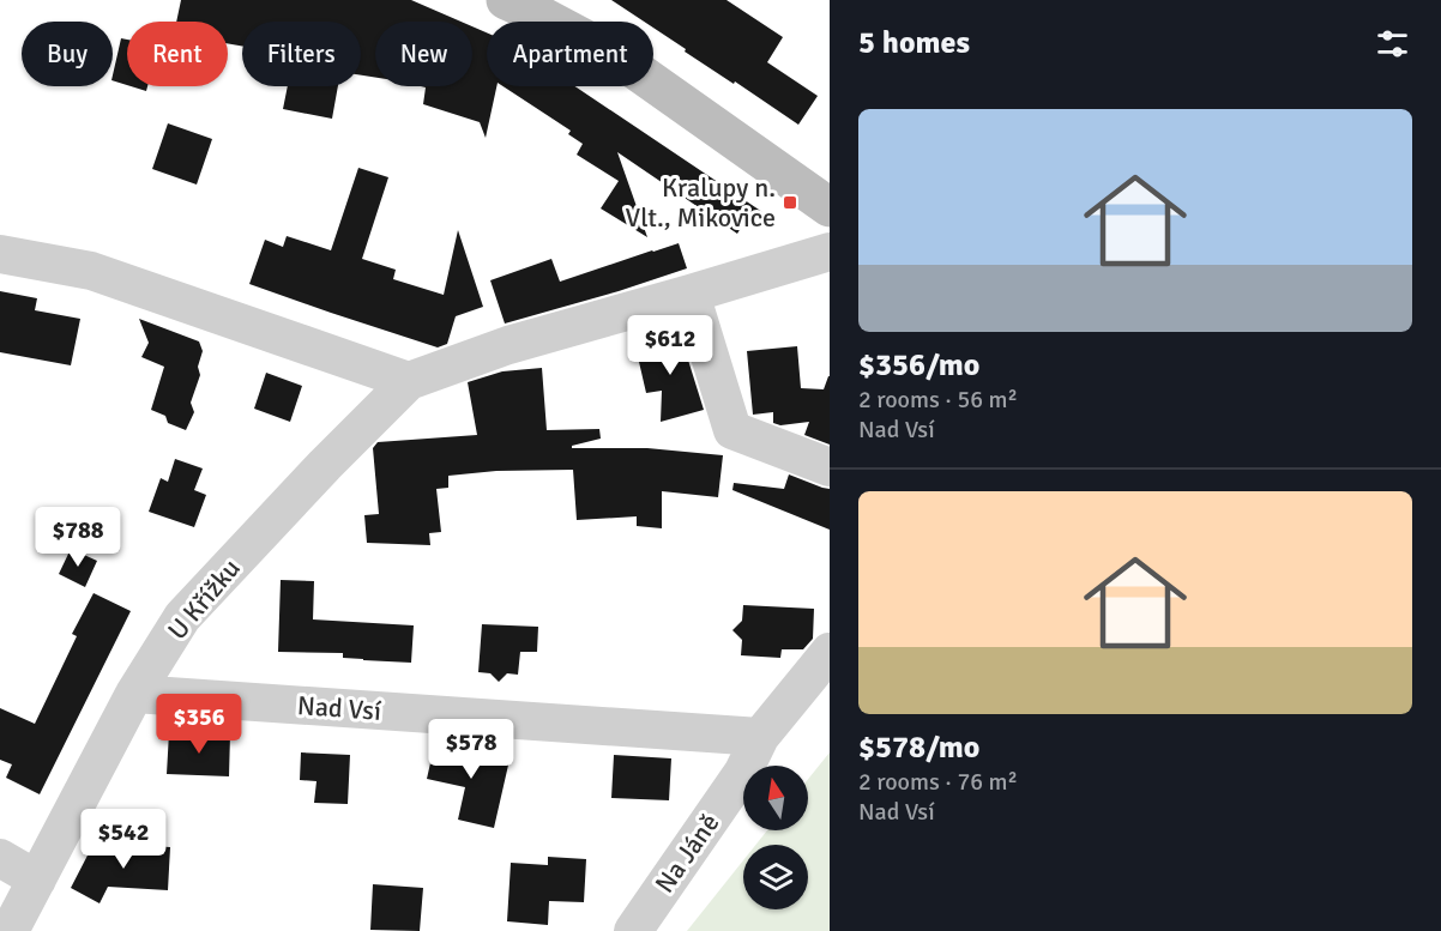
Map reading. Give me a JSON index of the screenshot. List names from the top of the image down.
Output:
{
  "streets": {
    "street": ["U Křížku", "Nad Vsí", "Na Jáně"]
  },
  "crossings": [
    ["U Křížku", "Nad Vsí"],
    ["Nad Vsí", "Na Jáně"]
  ],
  "places": {
    "transit": ["Kralupy n. Vlt., Mikovice"]
  },
  "north": "top",
  "page": {
    "heading": "5 homes",
    "chip": [
      "Buy",
      "Rent",
      "Filters",
      "New",
      "Apartment"
    ],
    "list": [
      {
        "name": "$356/mo",
        "note": "2 rooms · 56 m² · Nad Vsí"
      },
      {
        "name": "$578/mo",
        "note": "2 rooms · 76 m² · Nad Vsí"
      }
    ],
    "price": [
      "$612",
      "$788",
      "$356",
      "$578",
      "$542"
    ]
  }
}
